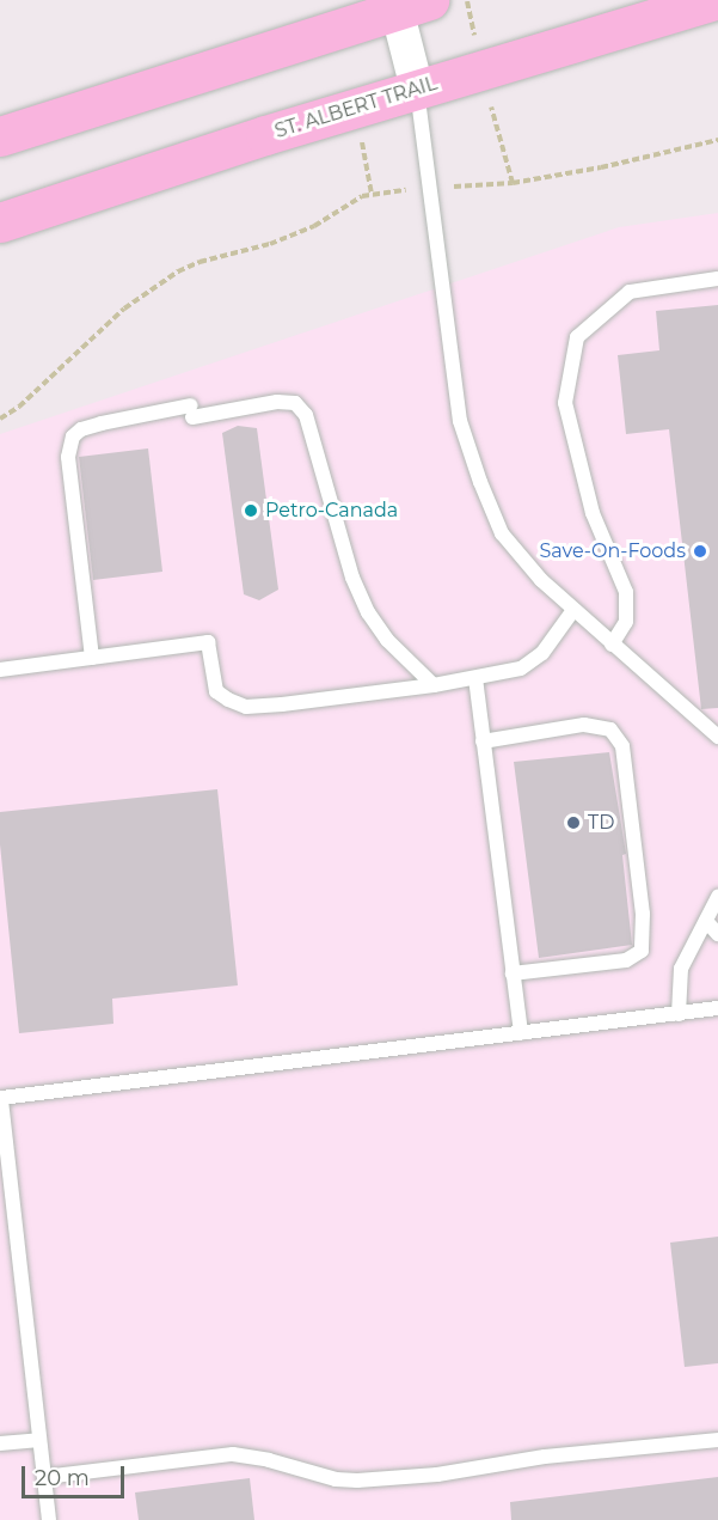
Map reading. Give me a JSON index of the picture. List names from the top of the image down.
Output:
{
  "streets": {
    "main road": ["ST. ALBERT TRAIL"]
  },
  "places": ["Petro-Canada", "Save-On-Foods", "TD"],
  "scale_bar": "20 m"
}
